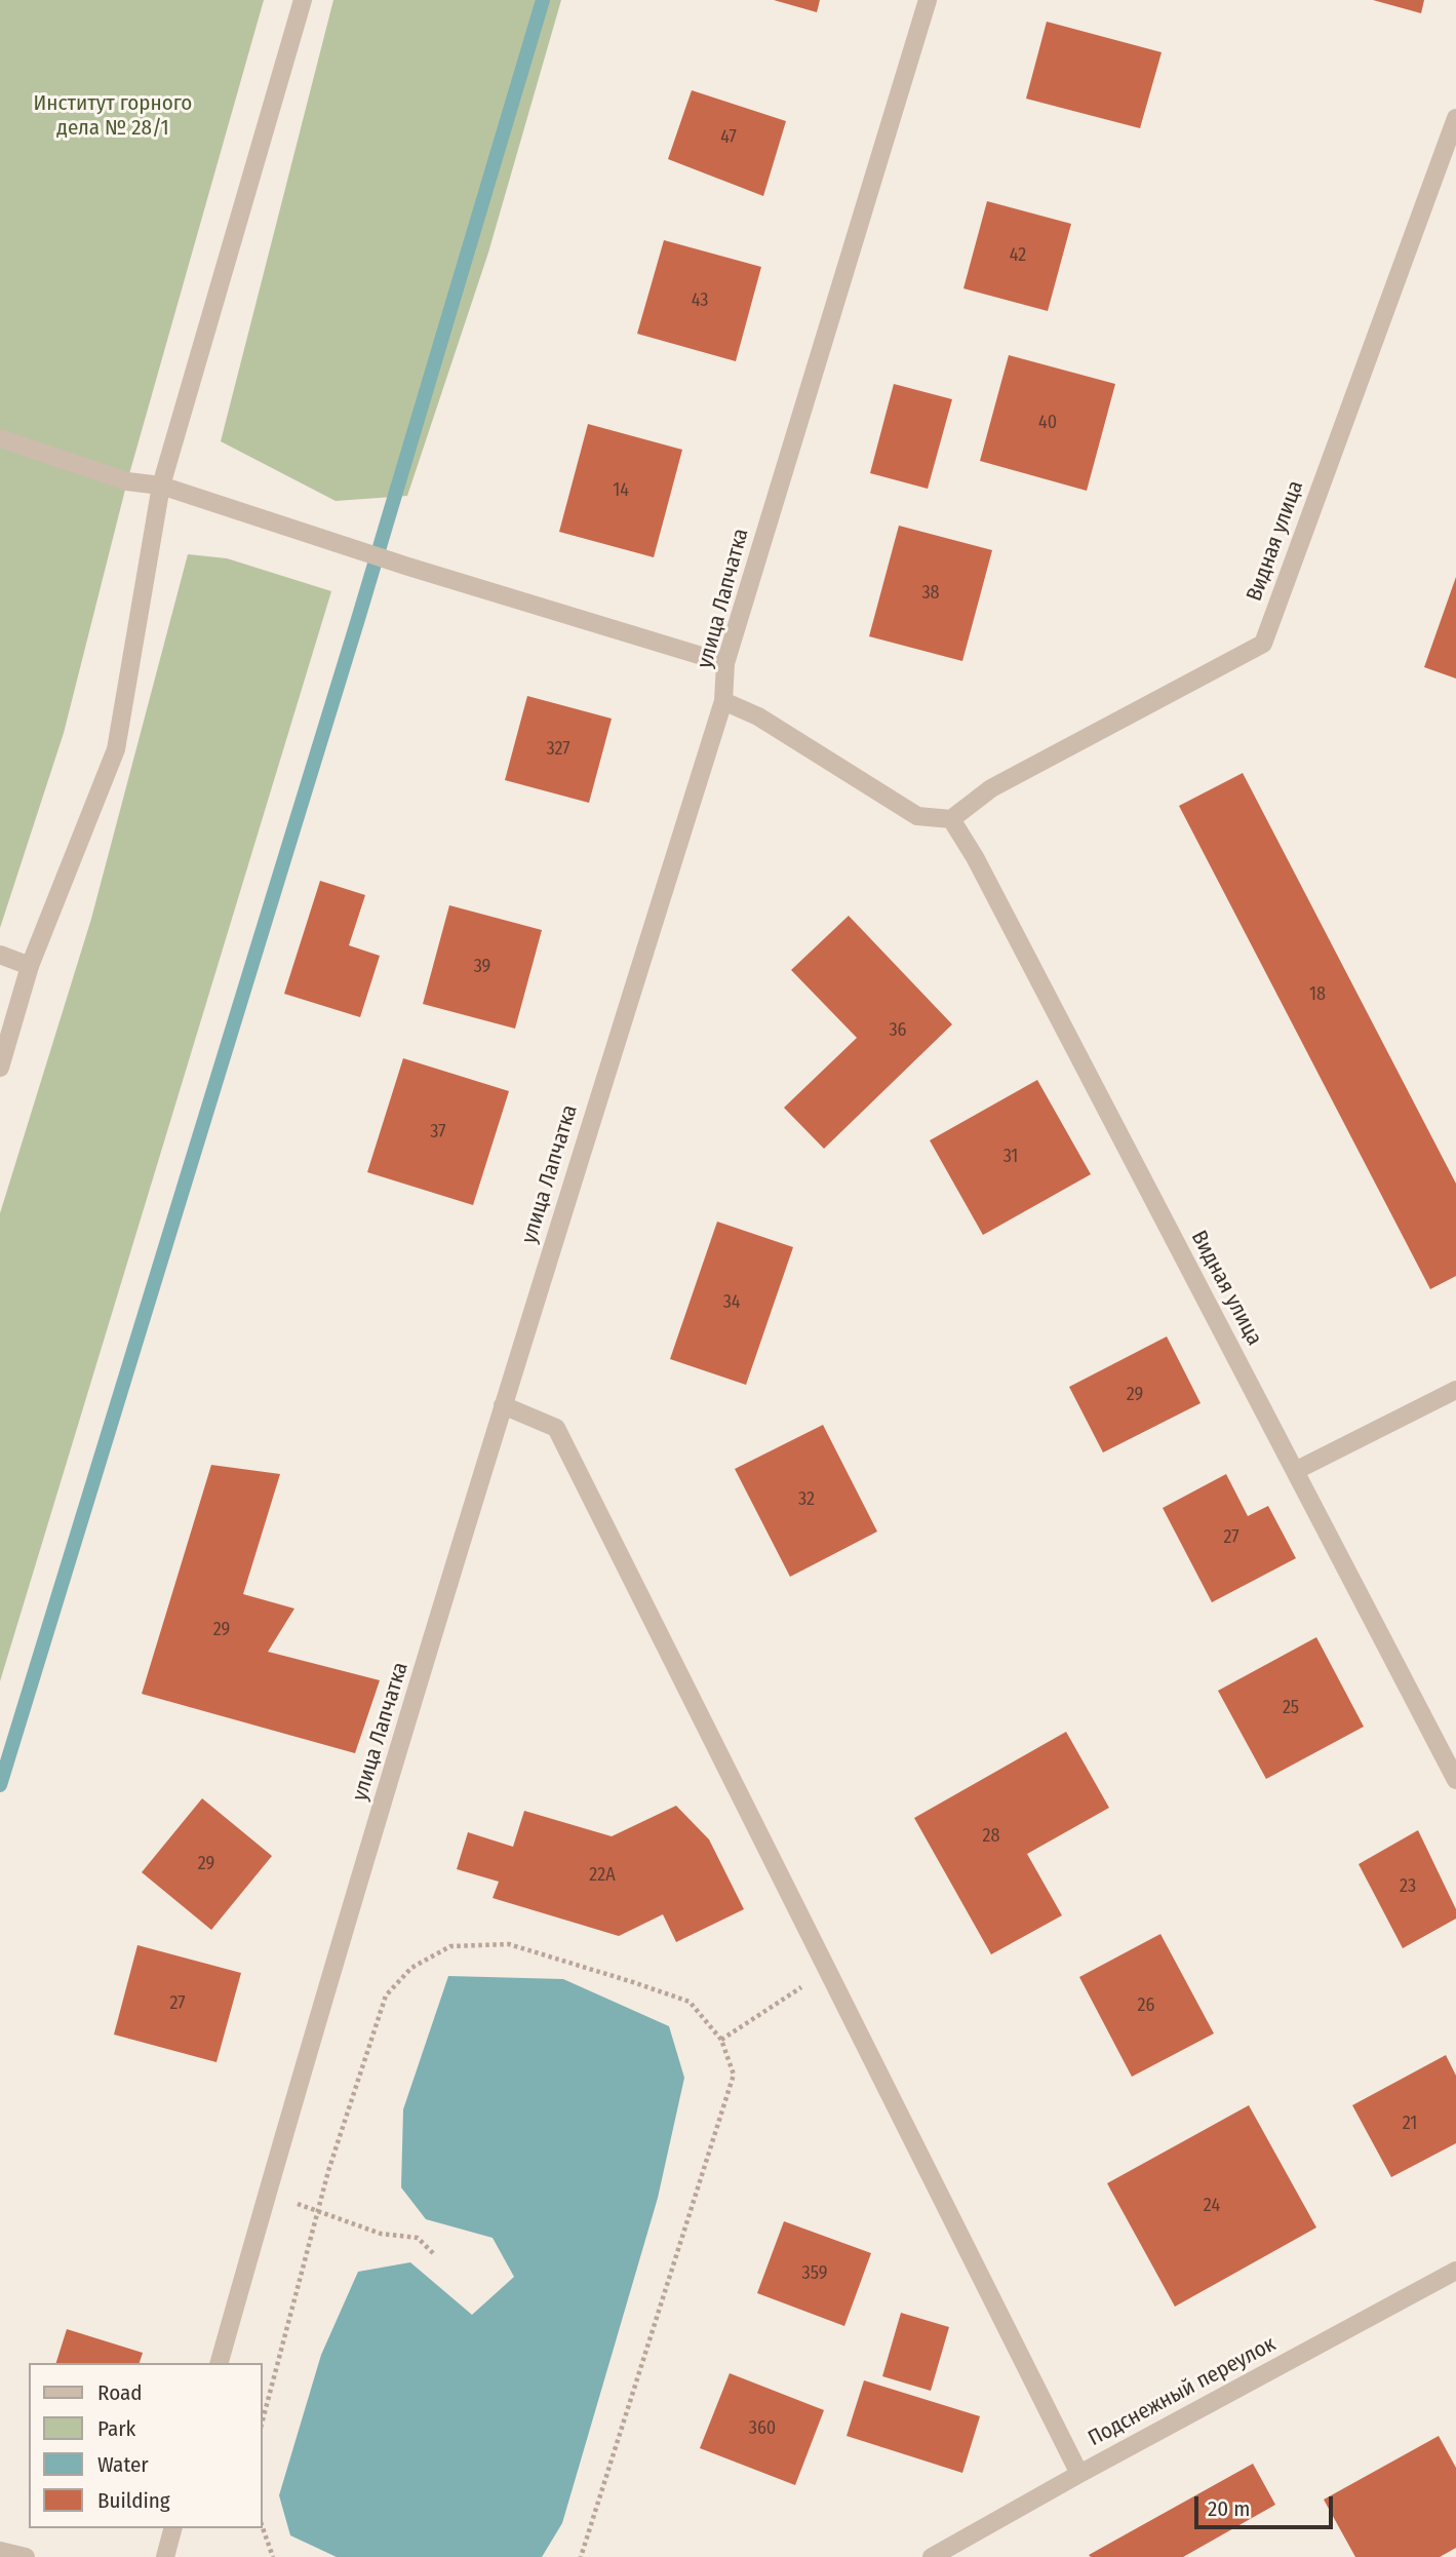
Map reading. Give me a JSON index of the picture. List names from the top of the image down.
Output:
{
  "streets": {
    "street": ["Видная улица", "улица Лапчатка", "Подснежный переулок"]
  },
  "parks": ["Институт горного дела № 28/1"],
  "house_numbers": [
    "47",
    "42",
    "43",
    "40",
    "14",
    "38",
    "327",
    "39",
    "18",
    "36",
    "37",
    "31",
    "34",
    "29",
    "32",
    "27",
    "29",
    "25",
    "28",
    "29",
    "22А",
    "23",
    "27",
    "26",
    "21",
    "24",
    "359",
    "360"
  ],
  "legend": [
    "Road",
    "Park",
    "Water",
    "Building"
  ],
  "scale_bar": "20 m"
}
